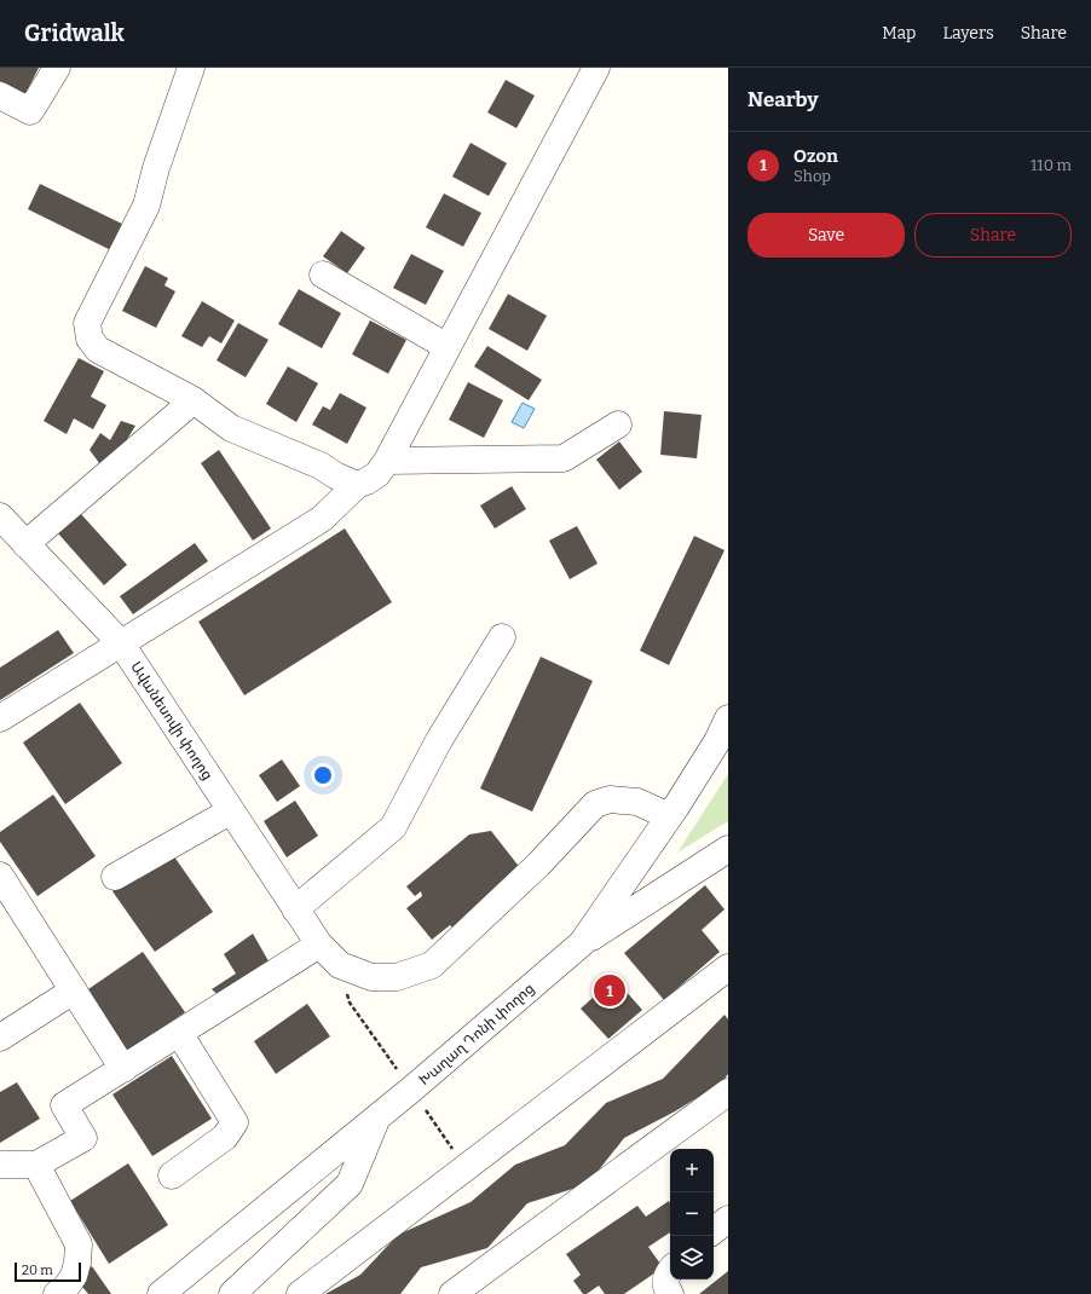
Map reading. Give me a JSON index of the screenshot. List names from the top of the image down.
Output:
{
  "streets": {
    "street": ["Ավանեսովի փողոց", "Խաղաղ Դոնի փողոց"]
  },
  "crossings": [
    ["Ավանեսովի փողոց", "Խաղաղ Դոնի փողոց"]
  ],
  "scale_bar": "20 m",
  "page": {
    "header": "Gridwalk",
    "nav": ["Map", "Layers", "Share"],
    "heading": "Nearby",
    "list": [
      {
        "mark": "1",
        "name": "Ozon",
        "note": "Shop",
        "value": "110 m"
      }
    ],
    "buttons": ["Save", "Share"],
    "pins": "1",
    "map_buttons": ["+", "−"],
    "scale": "20 m"
  }
}
